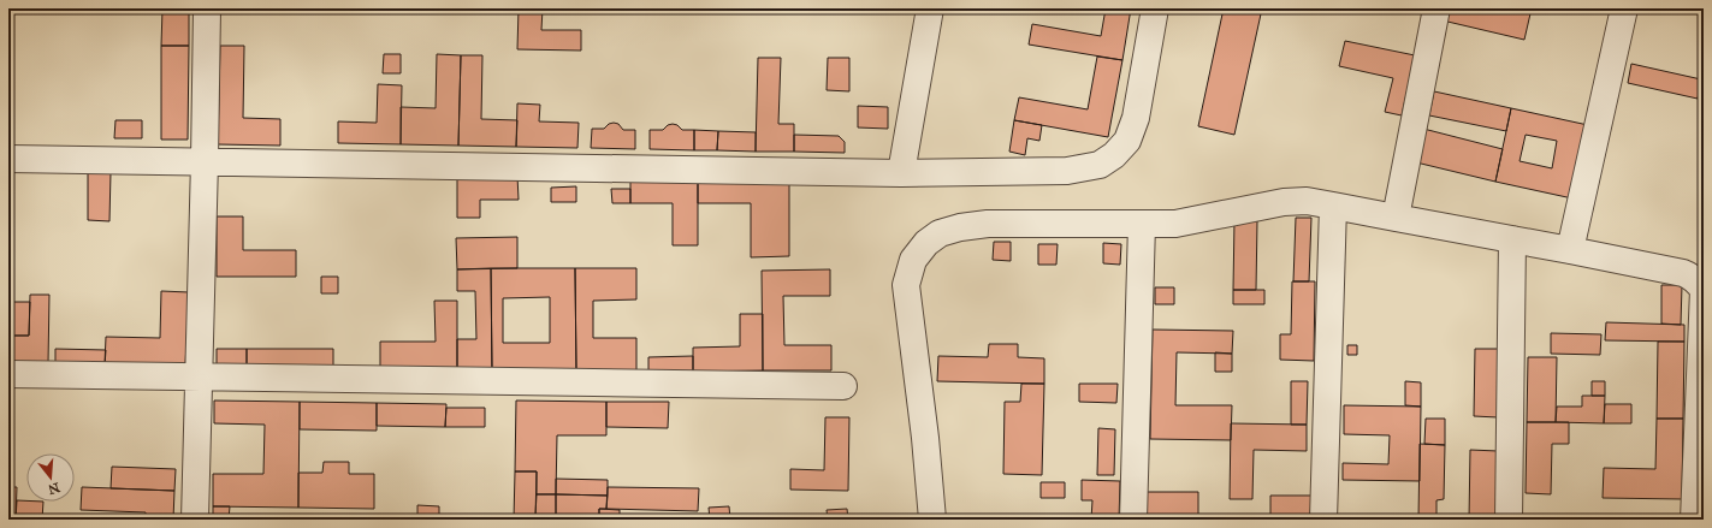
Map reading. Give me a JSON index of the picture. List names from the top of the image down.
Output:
{
  "north": "bottom"
}
